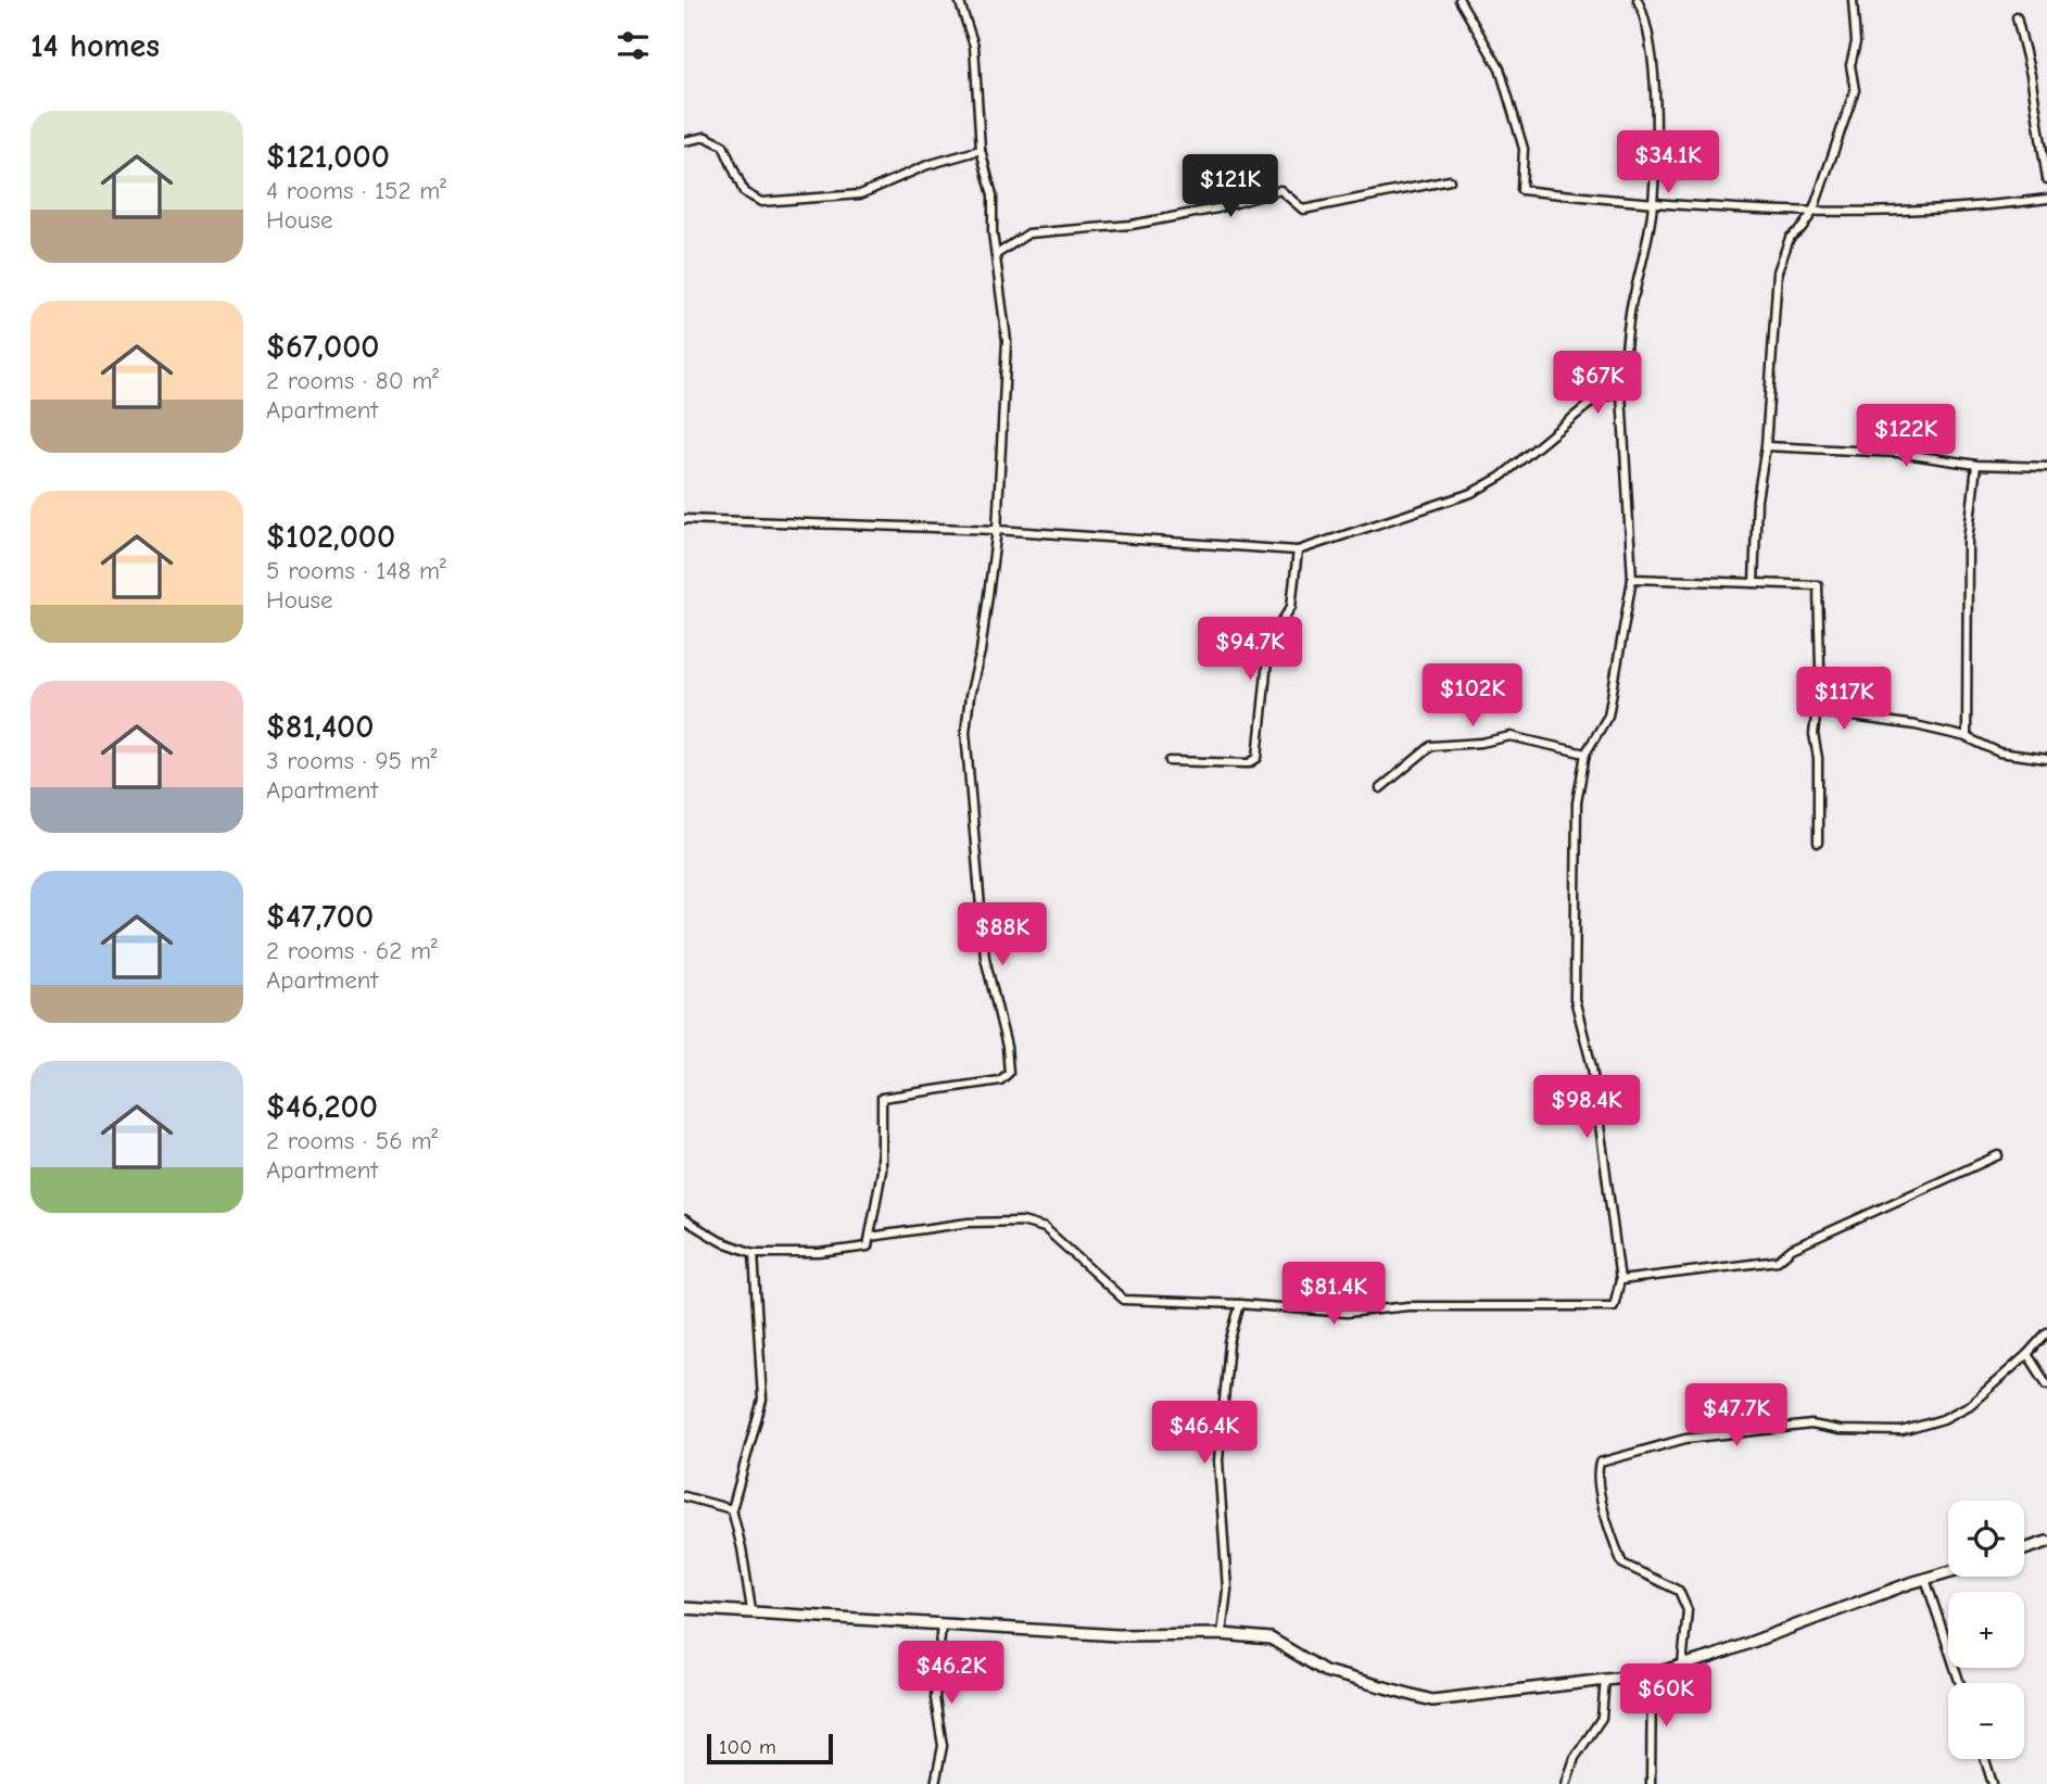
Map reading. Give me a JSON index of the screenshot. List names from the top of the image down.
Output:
{
  "scale_bar": "100 m",
  "page": {
    "heading": "14 homes",
    "list": [
      {
        "name": "$121,000",
        "note": "4 rooms · 152 m² · House"
      },
      {
        "name": "$67,000",
        "note": "2 rooms · 80 m² · Apartment"
      },
      {
        "name": "$102,000",
        "note": "5 rooms · 148 m² · House"
      },
      {
        "name": "$81,400",
        "note": "3 rooms · 95 m² · Apartment"
      },
      {
        "name": "$47,700",
        "note": "2 rooms · 62 m² · Apartment"
      },
      {
        "name": "$46,200",
        "note": "2 rooms · 56 m² · Apartment"
      }
    ],
    "price": [
      "$34.1K",
      "$121K",
      "$67K",
      "$122K",
      "$94.7K",
      "$102K",
      "$117K",
      "$88K",
      "$98.4K",
      "$81.4K",
      "$47.7K",
      "$46.4K",
      "$46.2K",
      "$60K"
    ],
    "map_buttons": ["+", "−"],
    "scale": "100 m"
  }
}
